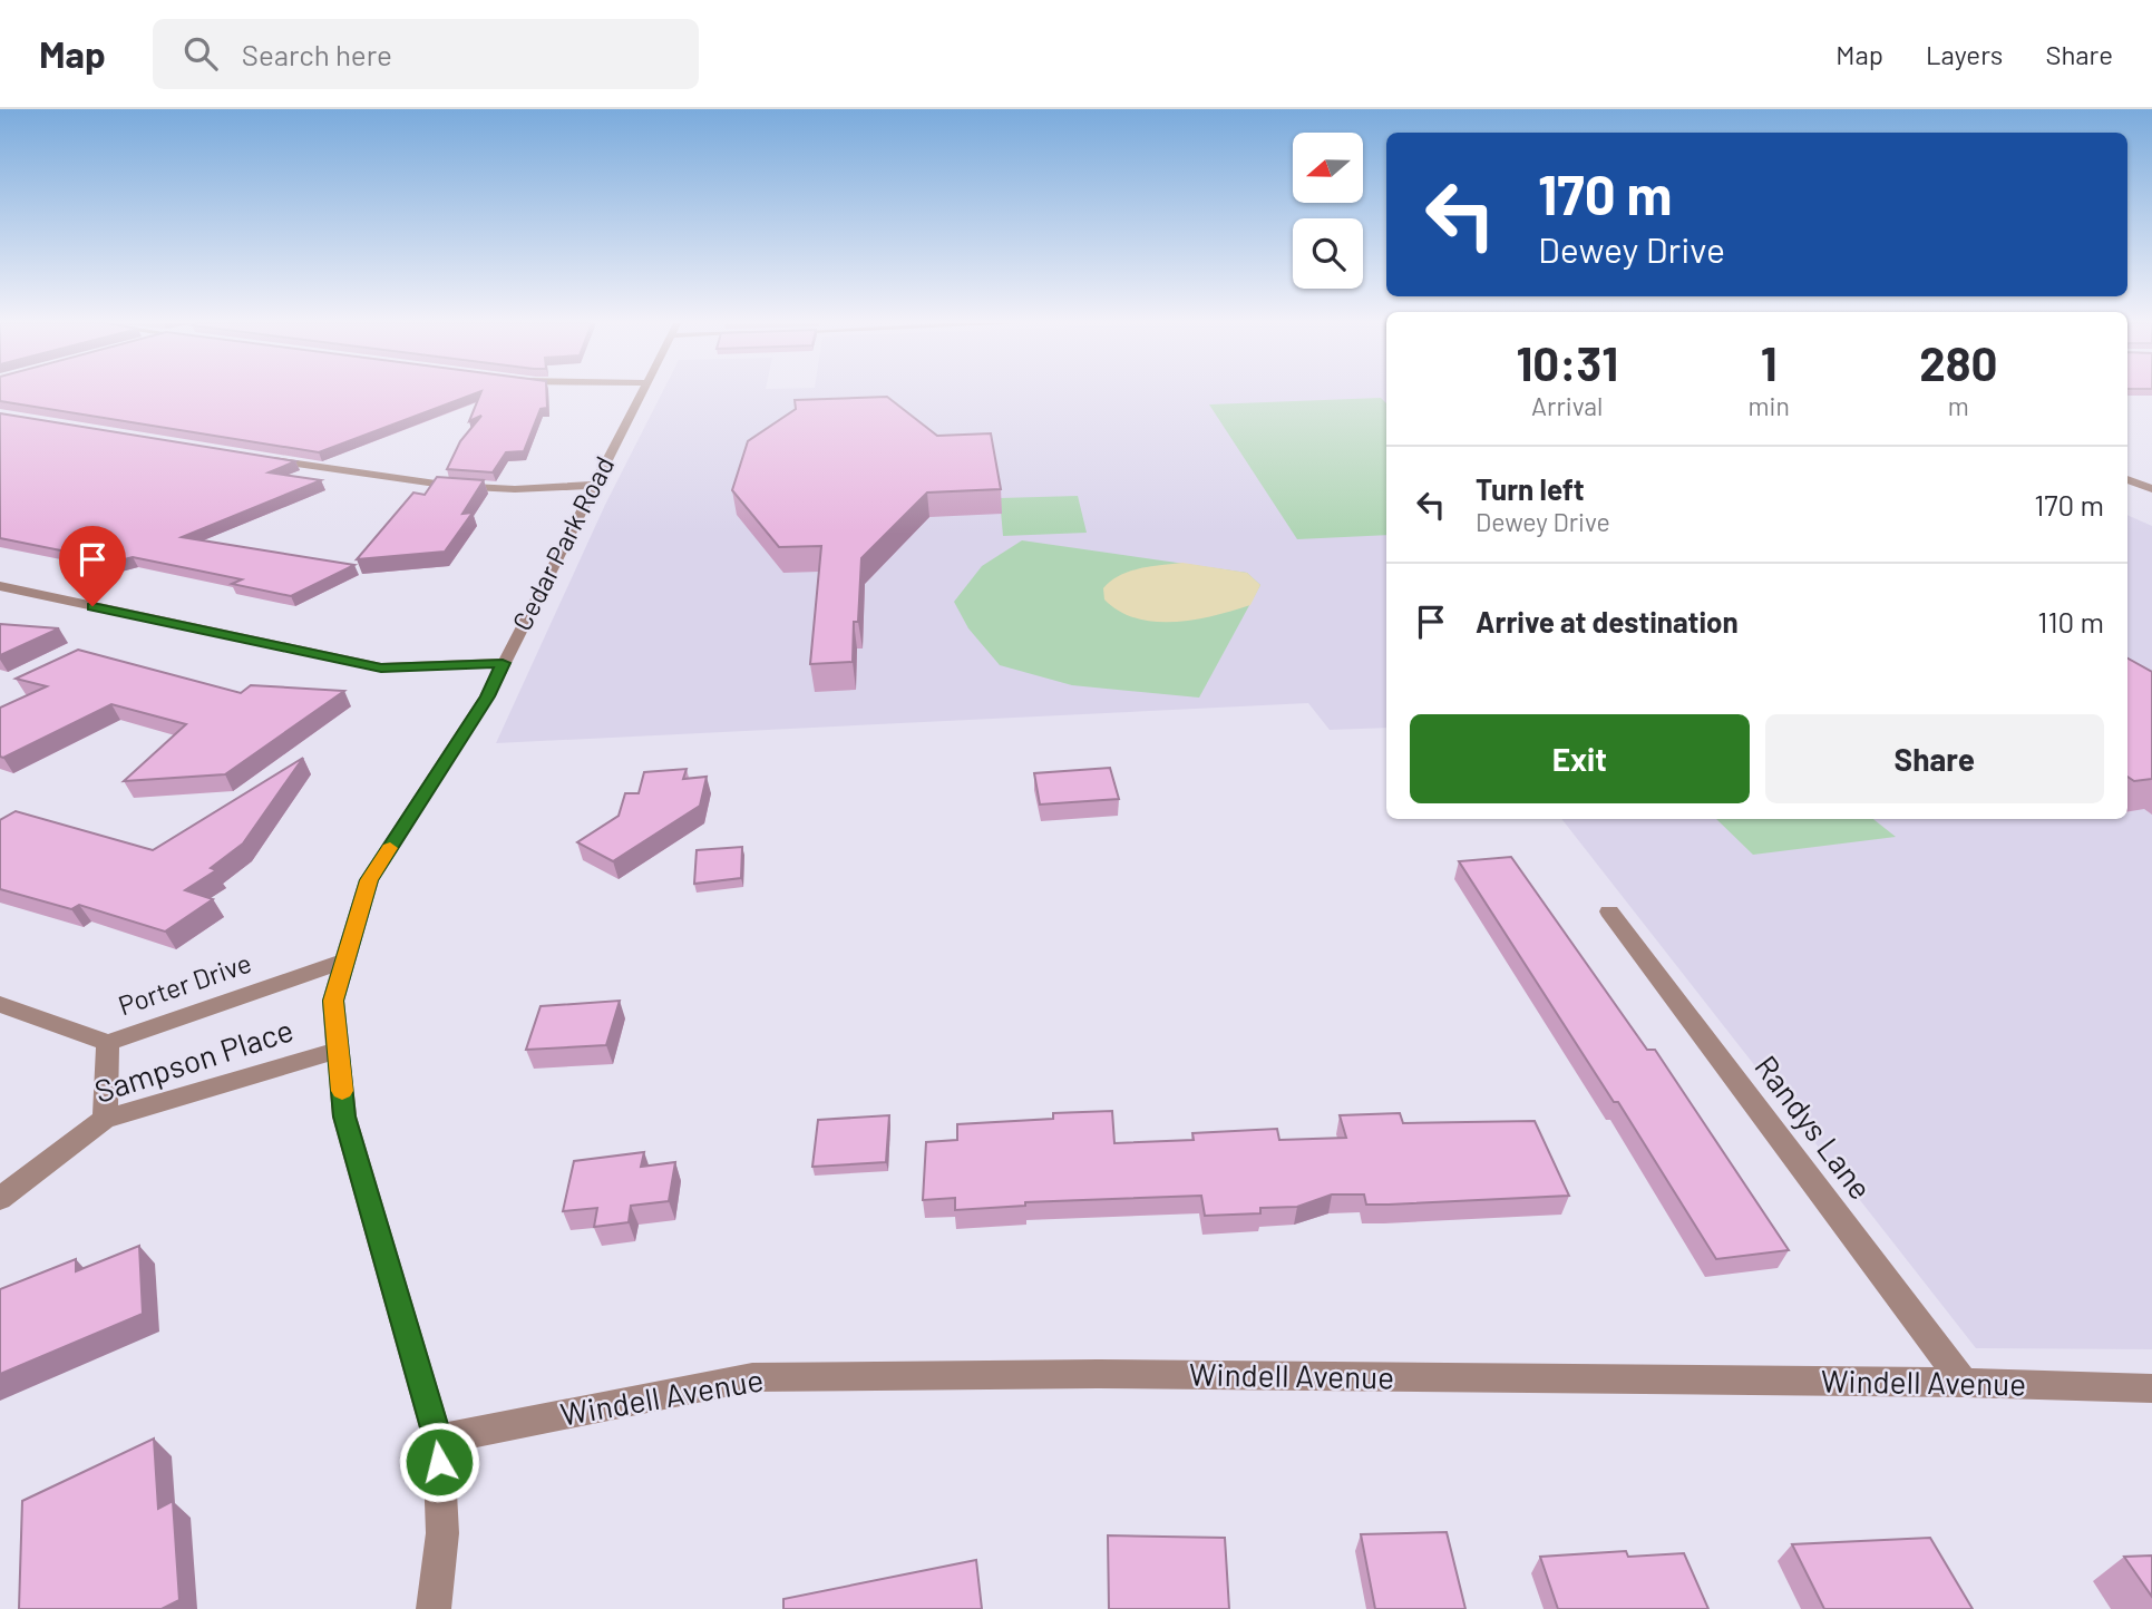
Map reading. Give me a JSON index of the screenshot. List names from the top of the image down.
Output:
{
  "streets": {
    "street": [
      "Cedar Park Road",
      "Porter Drive",
      "Sampson Place",
      "Randys Lane",
      "Windell Avenue"
    ]
  },
  "crossings": [
    ["Cedar Park Road", "Porter Drive"],
    ["Cedar Park Road", "Sampson Place"],
    ["Cedar Park Road", "Windell Avenue"],
    ["Randys Lane", "Windell Avenue"]
  ],
  "north": "left",
  "page": {
    "header": "Map",
    "search": "Search here",
    "nav": ["Map", "Layers", "Share"],
    "turn": ["170 m", "Dewey Drive"],
    "eta": [
      "10:31",
      "Arrival",
      "1",
      "min",
      "280",
      "m"
    ],
    "list": [
      {
        "name": "Turn left",
        "note": "Dewey Drive",
        "value": "170 m"
      },
      {
        "name": "Arrive at destination",
        "value": "110 m"
      }
    ],
    "buttons": ["Exit", "Share"]
  }
}
